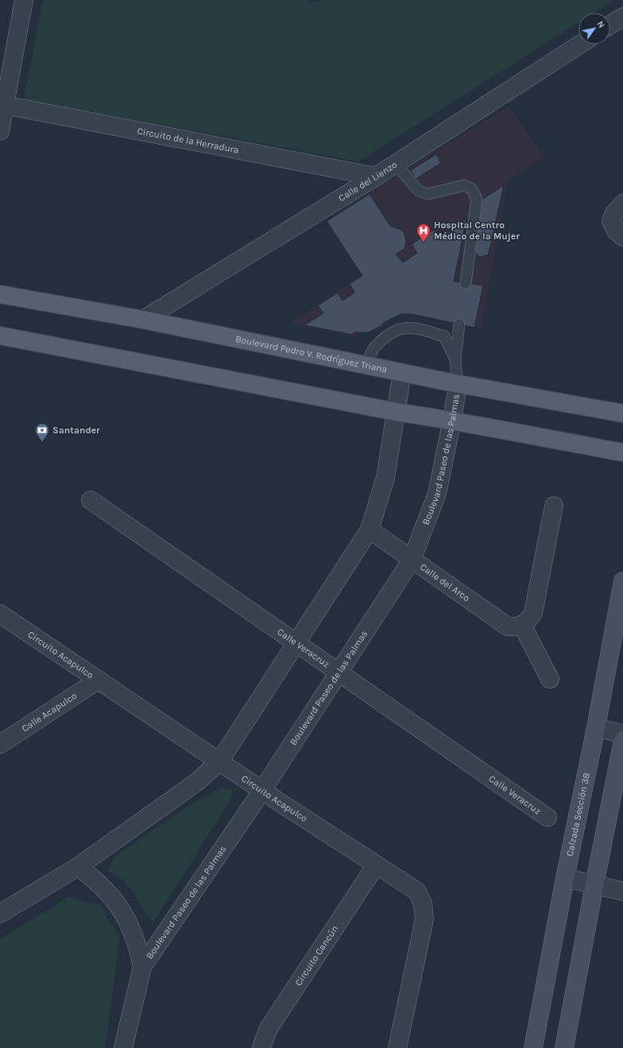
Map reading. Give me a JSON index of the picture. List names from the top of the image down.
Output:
{
  "streets": {
    "main road": ["Boulevard Pedro V. Rodríguez Triana"],
    "street": [
      "Circuito de la Herradura",
      "Calle del Lienzo",
      "Boulevard Paseo de las Palmas",
      "Calle del Arco",
      "Calle Veracruz",
      "Circuito Acapulco",
      "Calle Acapulco",
      "Calzada Sección 38",
      "Circuito Cancún"
    ]
  },
  "crossings": [
    ["Circuito de la Herradura", "Calle del Lienzo"],
    ["Calle del Lienzo", "Boulevard Pedro V. Rodríguez Triana"],
    ["Boulevard Pedro V. Rodríguez Triana", "Boulevard Paseo de las Palmas"],
    ["Boulevard Paseo de las Palmas", "Calle del Arco"],
    ["Boulevard Paseo de las Palmas", "Calle Veracruz"],
    ["Boulevard Paseo de las Palmas", "Circuito Acapulco"],
    ["Circuito Acapulco", "Calle Acapulco"],
    ["Circuito Acapulco", "Circuito Cancún"]
  ],
  "places": {
    "hospital": ["Hospital Centro Médico de la Mujer"],
    "bank": ["Santander"]
  },
  "north": "top right"
}
